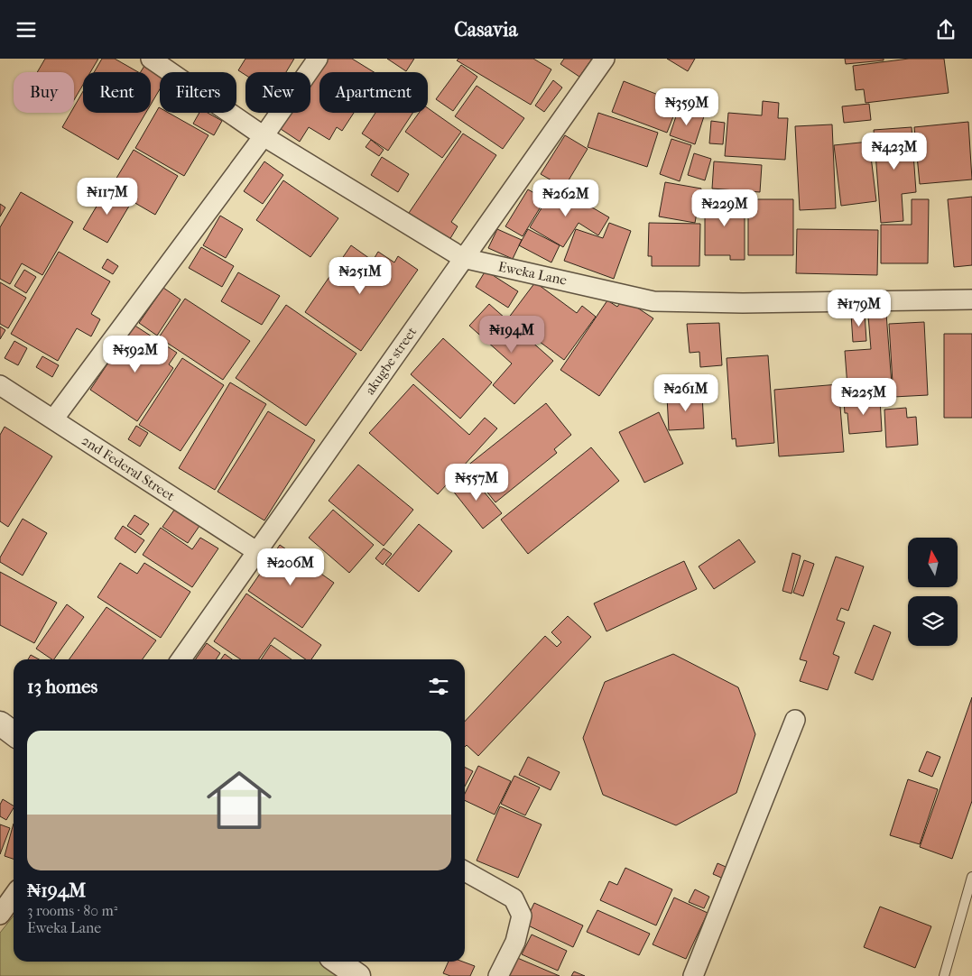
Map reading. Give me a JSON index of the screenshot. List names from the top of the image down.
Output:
{
  "streets": {
    "street": ["Eweka Lane", "akugbe street", "2nd Federal Street"]
  },
  "crossings": [
    ["Eweka Lane", "akugbe street"],
    ["akugbe street", "2nd Federal Street"]
  ],
  "north": "top",
  "page": {
    "header": "Casavia",
    "chip": [
      "Buy",
      "Rent",
      "Filters",
      "New",
      "Apartment"
    ],
    "price": [
      "₦359M",
      "₦423M",
      "₦117M",
      "₦262M",
      "₦229M",
      "₦251M",
      "₦179M",
      "₦194M",
      "₦592M",
      "₦261M",
      "₦225M",
      "₦557M",
      "₦206M"
    ],
    "heading": "13 homes",
    "list": [
      {
        "name": "₦194M",
        "note": "3 rooms · 80 m² · Eweka Lane"
      }
    ]
  }
}
